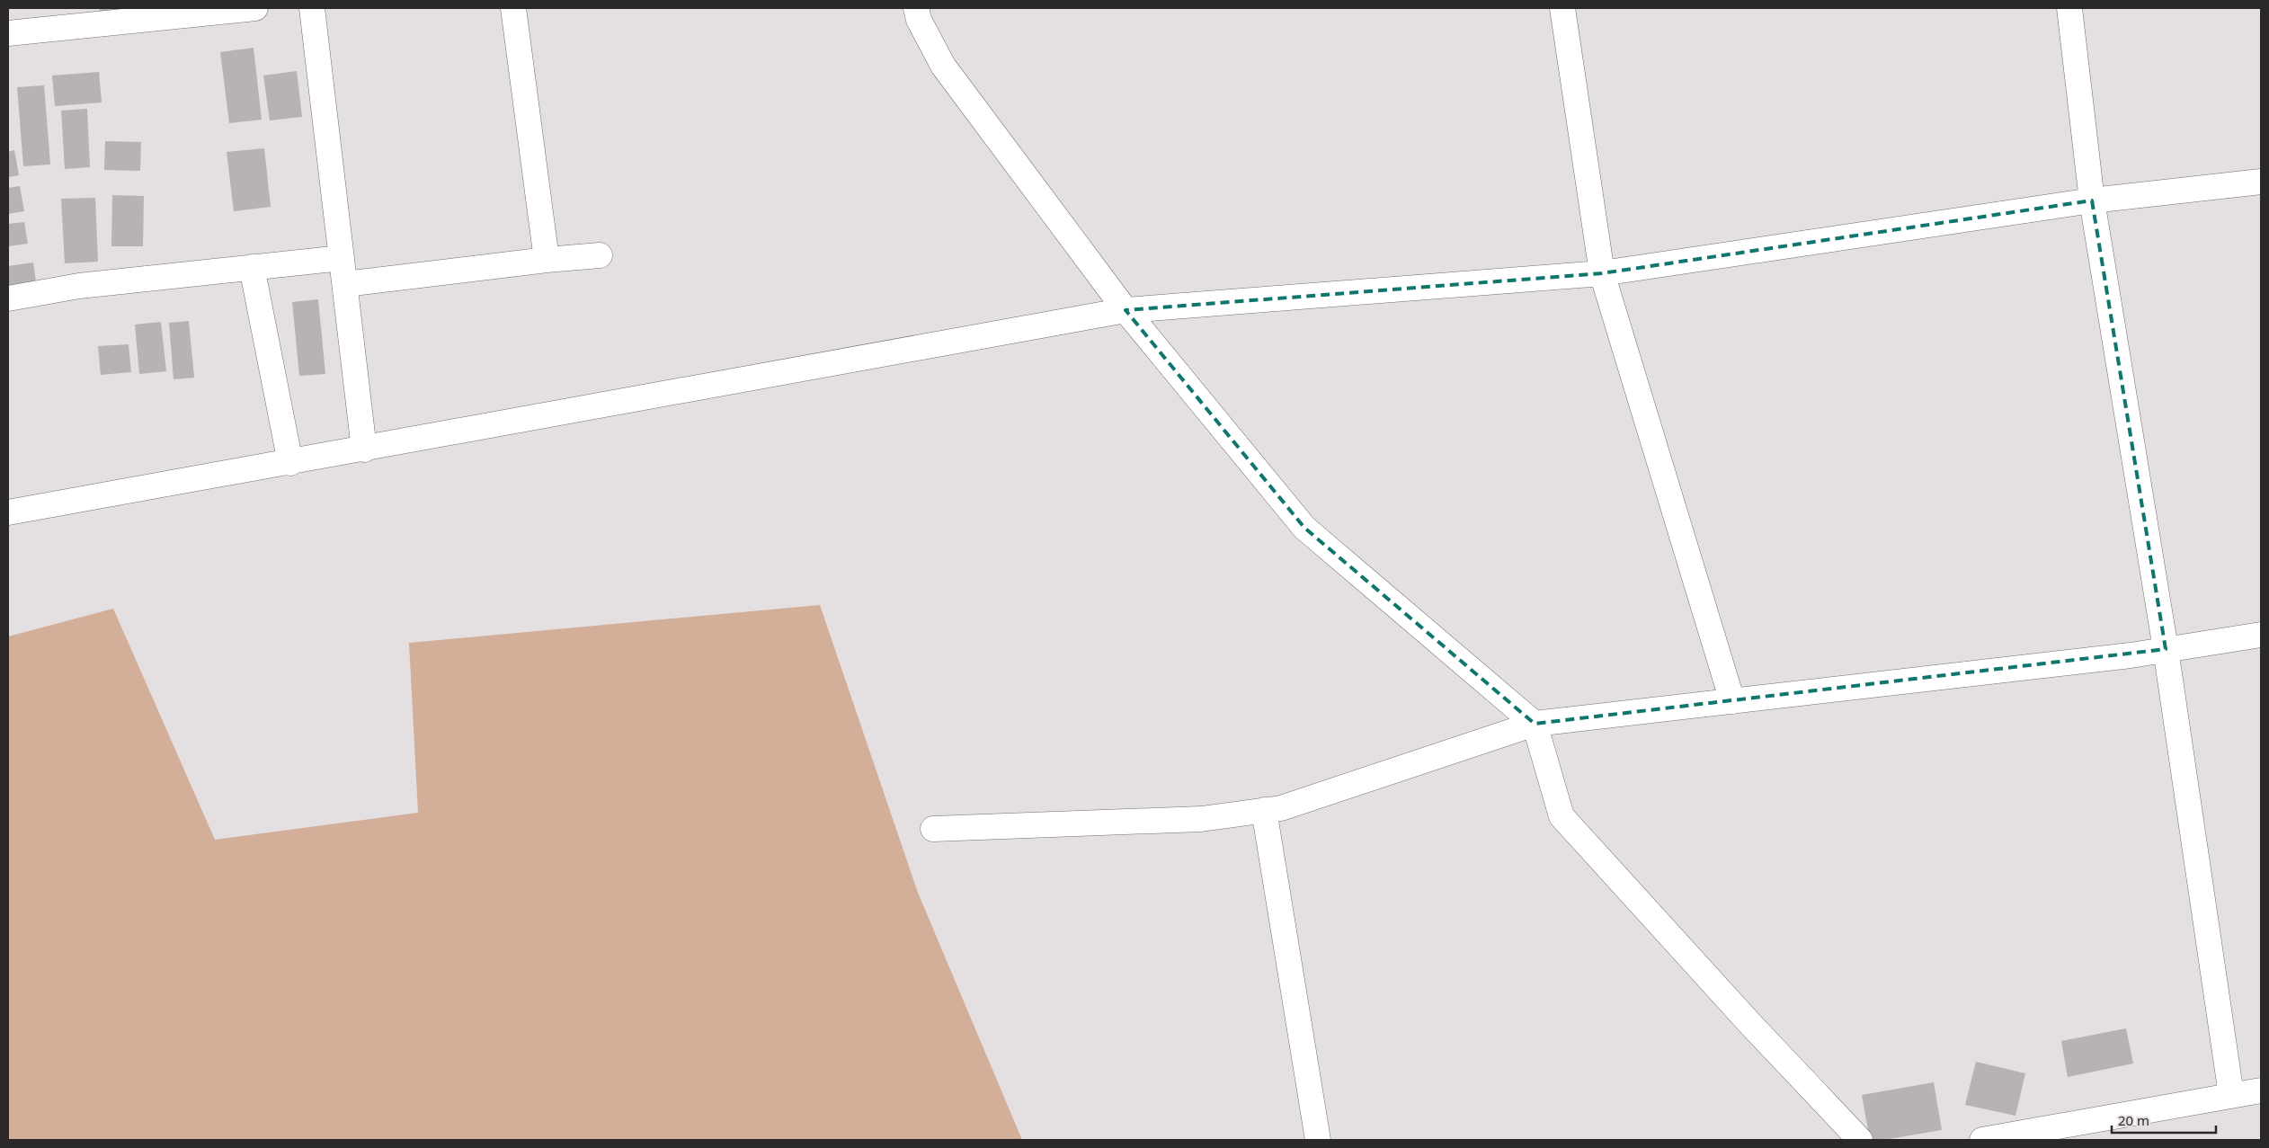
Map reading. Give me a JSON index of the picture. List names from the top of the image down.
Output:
{
  "scale_bar": "20 m"
}
